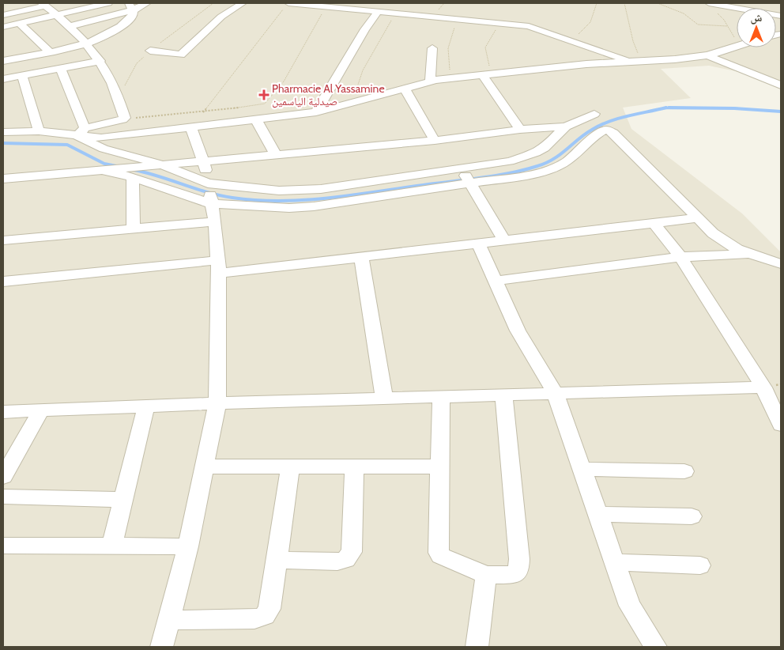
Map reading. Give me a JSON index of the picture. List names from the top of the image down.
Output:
{
  "places": {
    "health": ["Pharmacie Al Yassamine صيدلية الياسمين"]
  },
  "north": "top"
}
